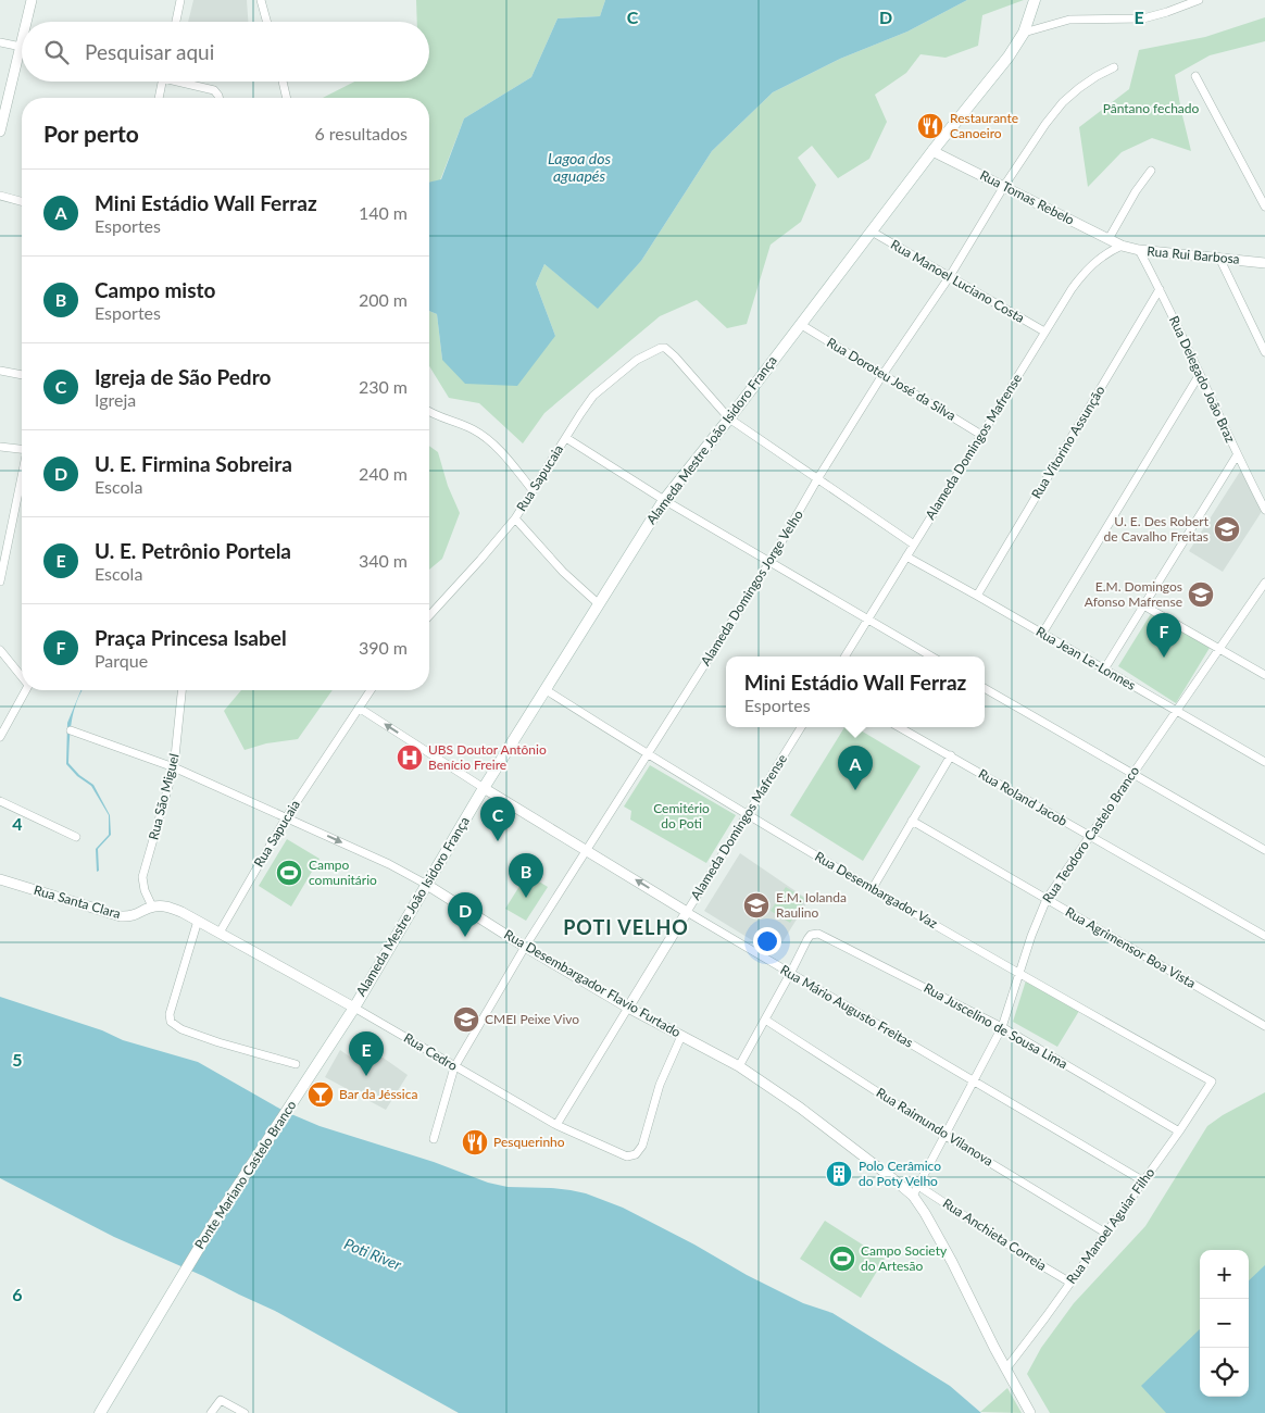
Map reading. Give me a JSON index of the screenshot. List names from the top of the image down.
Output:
{
  "streets": {
    "main road": ["Alameda Mestre João Isidoro França", "Ponte Mariano Castelo Branco"],
    "street": [
      "Rua Tomas Rebelo",
      "Rua Rui Barbosa",
      "Rua Manoel Luciano Costa",
      "Rua Doroteu José da Silva",
      "Rua Delegado João Braz",
      "Rua Vitorino Assunção",
      "Alameda Domingos Mafrense",
      "Rua Sapucaia",
      "Alameda Domingos Jorge Velho",
      "Rua Jean Le-Lonnes",
      "Rua São Miguel",
      "Rua Roland Jacob",
      "Rua Teodoro Castelo Branco",
      "Rua Desembargador Vaz",
      "Rua Santa Clara",
      "Rua Agrimensor Boa Vista",
      "Rua Desembargador Flavio Furtado",
      "Rua Mário Augusto Freitas",
      "Rua Juscelino de Sousa Lima",
      "Rua Cedro",
      "Rua Raimundo Vilanova",
      "Rua Manoel Aguiar Filho",
      "Rua Anchieta Correia"
    ]
  },
  "crossings": [
    ["Rua Tomas Rebelo", "Rua Rui Barbosa"],
    ["Rua Tomas Rebelo", "Alameda Mestre João Isidoro França"],
    ["Rua Tomas Rebelo", "Alameda Domingos Mafrense"],
    ["Rua Tomas Rebelo", "Alameda Domingos Jorge Velho"],
    ["Rua Rui Barbosa", "Rua Delegado João Braz"],
    ["Rua Rui Barbosa", "Alameda Domingos Mafrense"],
    ["Rua Manoel Luciano Costa", "Alameda Mestre João Isidoro França"],
    ["Rua Manoel Luciano Costa", "Alameda Domingos Mafrense"],
    ["Rua Manoel Luciano Costa", "Alameda Domingos Jorge Velho"],
    ["Rua Doroteu José da Silva", "Alameda Mestre João Isidoro França"],
    ["Rua Doroteu José da Silva", "Alameda Domingos Mafrense"],
    ["Rua Doroteu José da Silva", "Alameda Domingos Jorge Velho"],
    ["Rua Delegado João Braz", "Rua Vitorino Assunção"],
    ["Alameda Mestre João Isidoro França", "Rua Sapucaia"],
    ["Alameda Mestre João Isidoro França", "Rua Desembargador Vaz"],
    ["Alameda Mestre João Isidoro França", "Rua Desembargador Flavio Furtado"],
    ["Alameda Mestre João Isidoro França", "Rua Mário Augusto Freitas"],
    ["Alameda Mestre João Isidoro França", "Rua Cedro"],
    ["Alameda Mestre João Isidoro França", "Ponte Mariano Castelo Branco"],
    ["Rua Vitorino Assunção", "Rua Jean Le-Lonnes"],
    ["Alameda Domingos Mafrense", "Rua Jean Le-Lonnes"],
    ["Alameda Domingos Mafrense", "Rua Desembargador Vaz"],
    ["Alameda Domingos Mafrense", "Rua Desembargador Flavio Furtado"],
    ["Alameda Domingos Mafrense", "Rua Mário Augusto Freitas"],
    ["Alameda Domingos Mafrense", "Rua Cedro"],
    ["Rua Sapucaia", "Rua Desembargador Flavio Furtado"],
    ["Rua Sapucaia", "Rua Mário Augusto Freitas"],
    ["Rua Sapucaia", "Rua Cedro"],
    ["Alameda Domingos Jorge Velho", "Rua Desembargador Vaz"],
    ["Alameda Domingos Jorge Velho", "Rua Desembargador Flavio Furtado"],
    ["Alameda Domingos Jorge Velho", "Rua Mário Augusto Freitas"],
    ["Alameda Domingos Jorge Velho", "Rua Cedro"],
    ["Rua Jean Le-Lonnes", "Rua Teodoro Castelo Branco"],
    ["Rua São Miguel", "Rua Santa Clara"],
    ["Rua São Miguel", "Rua Desembargador Flavio Furtado"],
    ["Rua São Miguel", "Rua Cedro"],
    ["Rua Roland Jacob", "Rua Teodoro Castelo Branco"],
    ["Rua Teodoro Castelo Branco", "Rua Desembargador Vaz"],
    ["Rua Teodoro Castelo Branco", "Rua Agrimensor Boa Vista"],
    ["Rua Teodoro Castelo Branco", "Rua Desembargador Flavio Furtado"],
    ["Rua Teodoro Castelo Branco", "Rua Mário Augusto Freitas"],
    ["Rua Teodoro Castelo Branco", "Rua Juscelino de Sousa Lima"],
    ["Rua Teodoro Castelo Branco", "Rua Raimundo Vilanova"],
    ["Rua Teodoro Castelo Branco", "Rua Anchieta Correia"],
    ["Rua Desembargador Vaz", "Rua Manoel Aguiar Filho"],
    ["Rua Santa Clara", "Rua Cedro"],
    ["Rua Desembargador Flavio Furtado", "Rua Cedro"],
    ["Rua Desembargador Flavio Furtado", "Rua Manoel Aguiar Filho"],
    ["Rua Mário Augusto Freitas", "Rua Juscelino de Sousa Lima"],
    ["Rua Mário Augusto Freitas", "Rua Manoel Aguiar Filho"],
    ["Rua Juscelino de Sousa Lima", "Rua Manoel Aguiar Filho"],
    ["Rua Raimundo Vilanova", "Rua Manoel Aguiar Filho"],
    ["Rua Manoel Aguiar Filho", "Rua Anchieta Correia"]
  ],
  "districts": ["POTI VELHO"],
  "water": ["Lagoa dos aguapés", "Poti River"],
  "parks": ["Pântano fechado", "Cemitério do Poti"],
  "places": {
    "restaurant": ["Restaurante Canoeiro", "Pesquerinho"],
    "school or university": [
      "U. E. Des Robert de Cavalho Freitas",
      "E.M. Domingos Afonso Mafrense",
      "E.M. Iolanda Raulino",
      "CMEI Peixe Vivo"
    ],
    "hospital": ["UBS Doutor Antônio Benício Freire"],
    "sports": ["Campo comunitário", "Campo Society do Artesão"],
    "bar": ["Bar da Jéssica"],
    "building": ["Polo Cerâmico do Poty Velho"]
  },
  "page": {
    "search": "Pesquisar aqui",
    "heading": ["Por perto", "6 resultados"],
    "list": [
      {
        "mark": "A",
        "name": "Mini Estádio Wall Ferraz",
        "note": "Esportes",
        "value": "140 m"
      },
      {
        "mark": "B",
        "name": "Campo misto",
        "note": "Esportes",
        "value": "200 m"
      },
      {
        "mark": "C",
        "name": "Igreja de São Pedro",
        "note": "Igreja",
        "value": "230 m"
      },
      {
        "mark": "D",
        "name": "U. E. Firmina Sobreira",
        "note": "Escola",
        "value": "240 m"
      },
      {
        "mark": "E",
        "name": "U. E. Petrônio Portela",
        "note": "Escola",
        "value": "340 m"
      },
      {
        "mark": "F",
        "name": "Praça Princesa Isabel",
        "note": "Parque",
        "value": "390 m"
      }
    ],
    "pins": [
      "F",
      "A",
      "C",
      "B",
      "D",
      "E"
    ],
    "popup": ["Mini Estádio Wall Ferraz", "Esportes"],
    "map_buttons": ["+", "−"]
  },
  "grid": {
    "columns": ["C", "D", "E"],
    "rows": ["4", "5", "6"]
  }
}
